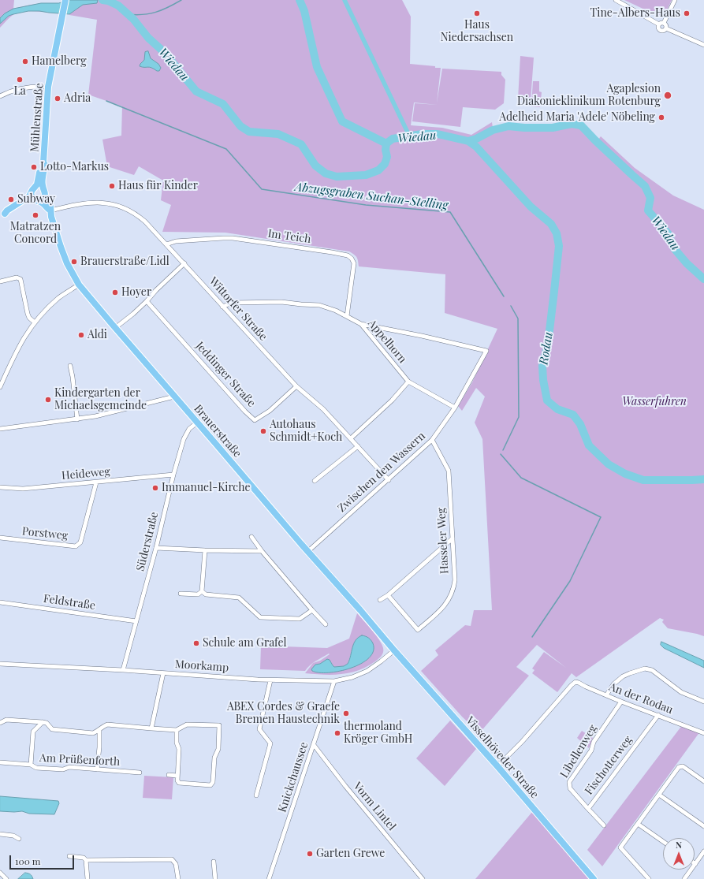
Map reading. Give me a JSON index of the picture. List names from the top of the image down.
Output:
{
  "streets": {
    "main road": ["Mühlenstraße", "Brauerstraße", "Visselhöveder Straße"],
    "street": [
      "Im Teich",
      "Wittorfer Straße",
      "Appelhorn",
      "Jeddinger Straße",
      "Zwischen den Wassern",
      "Heideweg",
      "Porstweg",
      "Hasseler Weg",
      "Süderstraße",
      "Feldstraße",
      "Moorkamp",
      "An der Rodau",
      "Libellenweg",
      "Am Prüßenforth",
      "Fischotterweg",
      "Knickchaussee",
      "Vorm Lintel"
    ]
  },
  "crossings": [
    ["Mühlenstraße", "Brauerstraße"],
    ["Im Teich", "Wittorfer Straße"],
    ["Im Teich", "Appelhorn"],
    ["Wittorfer Straße", "Appelhorn"],
    ["Wittorfer Straße", "Jeddinger Straße"],
    ["Wittorfer Straße", "Brauerstraße"],
    ["Wittorfer Straße", "Zwischen den Wassern"],
    ["Appelhorn", "Zwischen den Wassern"],
    ["Brauerstraße", "Zwischen den Wassern"],
    ["Brauerstraße", "Süderstraße"],
    ["Brauerstraße", "Moorkamp"],
    ["Brauerstraße", "Visselhöveder Straße"],
    ["Zwischen den Wassern", "Hasseler Weg"],
    ["Heideweg", "Porstweg"],
    ["Heideweg", "Süderstraße"],
    ["Süderstraße", "Feldstraße"],
    ["Süderstraße", "Moorkamp"],
    ["Moorkamp", "Visselhöveder Straße"],
    ["Moorkamp", "Knickchaussee"],
    ["An der Rodau", "Libellenweg"],
    ["An der Rodau", "Visselhöveder Straße"],
    ["An der Rodau", "Fischotterweg"],
    ["Libellenweg", "Fischotterweg"],
    ["Knickchaussee", "Vorm Lintel"]
  ],
  "water": ["Wiedau", "Abzugsgraben Suchan-Stelling", "Rodau"],
  "parks": ["Wasserfuhren"],
  "places": [
    "Haus Niedersachsen",
    "Tine-Albers-Haus",
    "Hamelberg",
    "La",
    "Agaplesion Diakonieklinikum Rotenburg",
    "Adria",
    "Adelheid Maria 'Adele' Nöbeling",
    "Lotto-Markus",
    "Haus für Kinder",
    "Subway",
    "Matratzen Concord",
    "Brauerstraße/Lidl",
    "Hoyer",
    "Aldi",
    "Kindergarten der Michaelsgemeinde",
    "Autohaus Schmidt+Koch",
    "Immanuel-Kirche",
    "Schule am Grafel",
    "ABEX Cordes & Graefe Bremen Haustechnik",
    "thermoland Kröger GmbH",
    "Garten Grewe"
  ],
  "scale_bar": "100 m",
  "north": "top"
}
